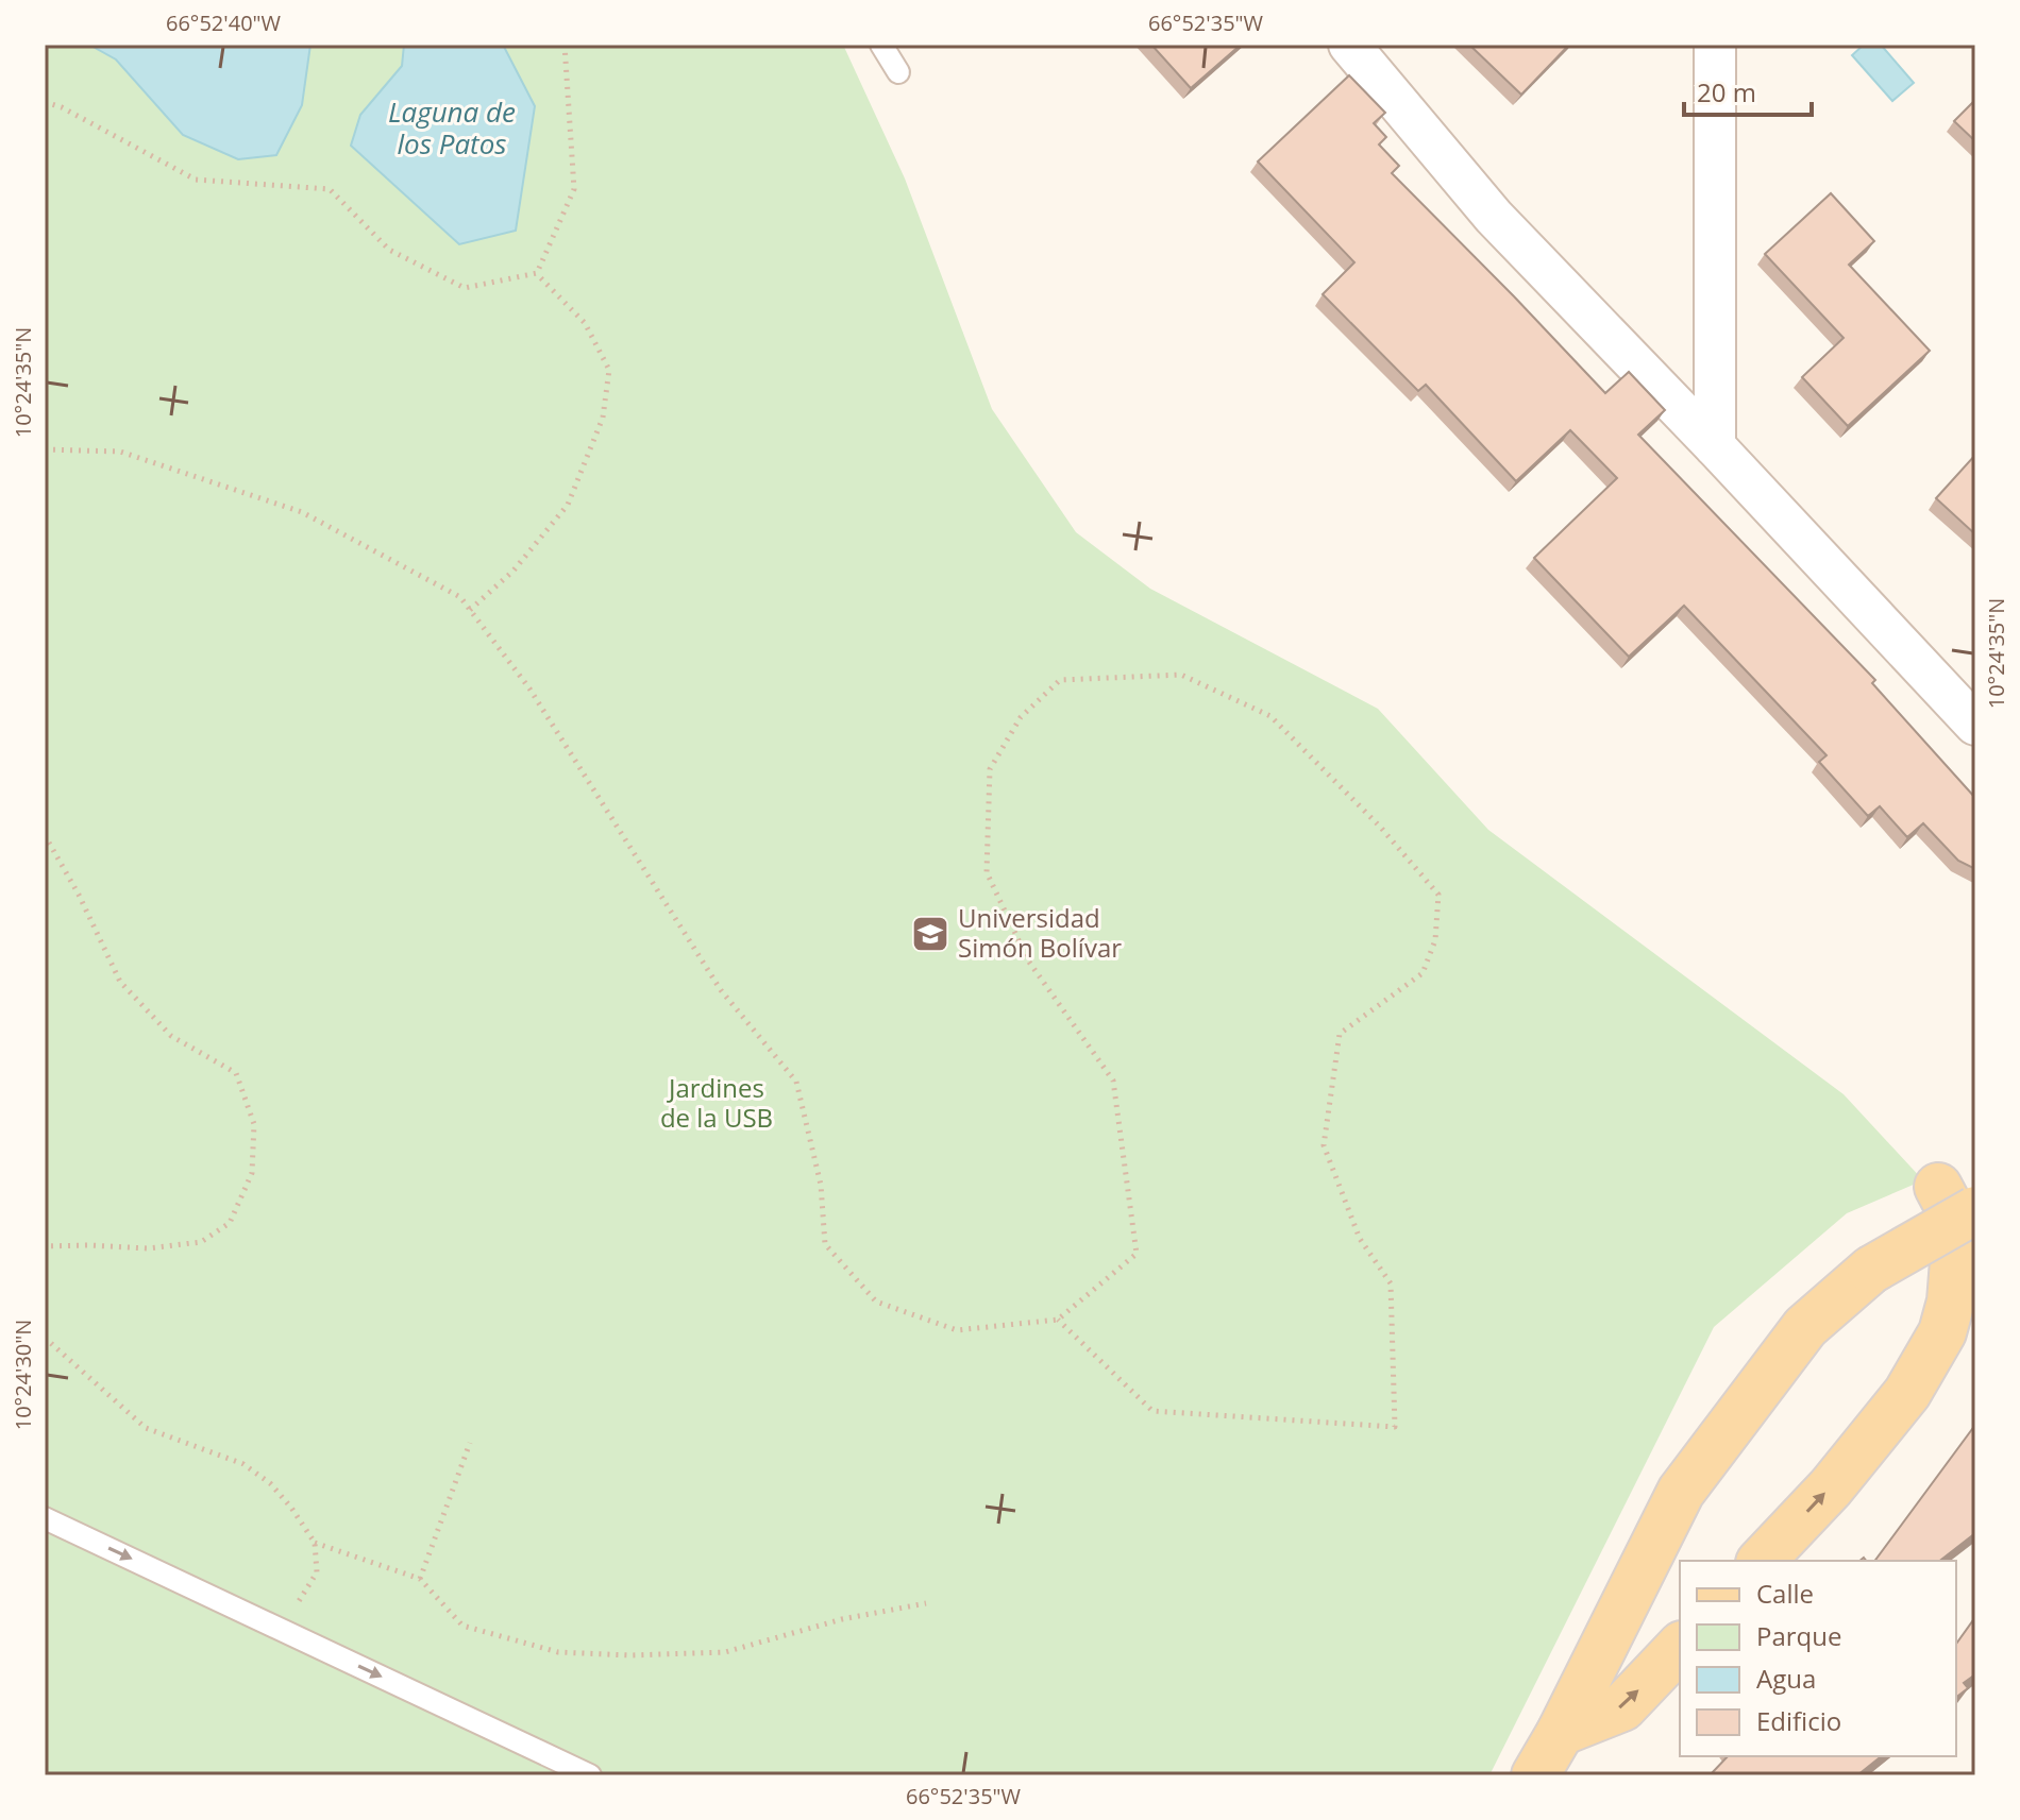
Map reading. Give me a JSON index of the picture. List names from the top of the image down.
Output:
{
  "water": ["Laguna de los Patos"],
  "parks": ["Jardines de la USB"],
  "places": {
    "school or university": ["Universidad Simón Bolívar"]
  },
  "legend": [
    "Calle",
    "Parque",
    "Agua",
    "Edificio"
  ],
  "scale_bar": "20 m",
  "coordinates": [
    "66°52'40\"W",
    "66°52'35\"W",
    "10°24'35\"N",
    "10°24'30\"N"
  ]
}
